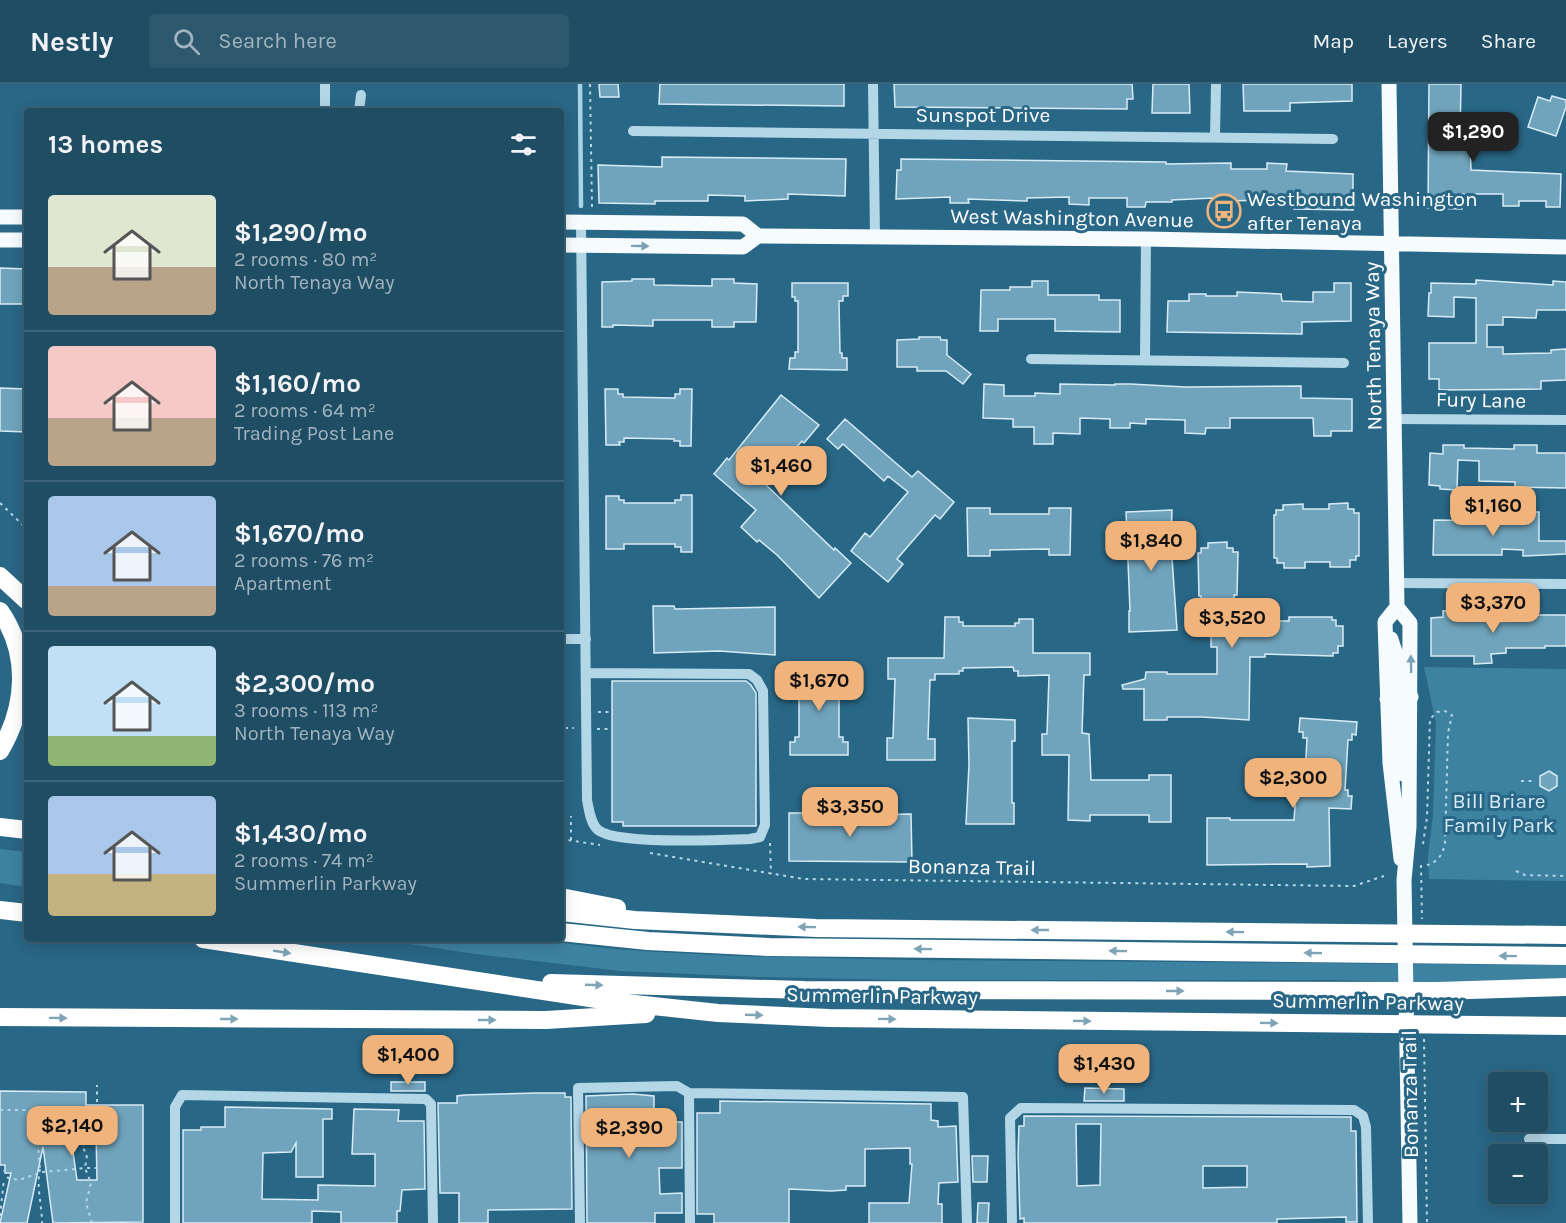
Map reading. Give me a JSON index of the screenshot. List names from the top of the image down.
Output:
{
  "streets": {
    "highway": ["Summerlin Parkway"],
    "main road": ["West Washington Avenue", "North Tenaya Way"],
    "street": ["Sunspot Drive", "Fury Lane"],
    "path": ["Bonanza Trail"]
  },
  "crossings": [
    ["West Washington Avenue", "North Tenaya Way"],
    ["North Tenaya Way", "Fury Lane"]
  ],
  "parks": ["Bill Briare Family Park"],
  "places": {
    "bus stop": ["Westbound Washington after Tenaya"]
  },
  "page": {
    "header": "Nestly",
    "search": "Search here",
    "nav": ["Map", "Layers", "Share"],
    "heading": "13 homes",
    "price": [
      "$1,290",
      "$1,460",
      "$1,160",
      "$1,840",
      "$3,370",
      "$3,520",
      "$1,670",
      "$2,300",
      "$3,350",
      "$1,400",
      "$1,430",
      "$2,140",
      "$2,390"
    ],
    "list": [
      {
        "name": "$1,290/mo",
        "note": "2 rooms · 80 m² · North Tenaya Way"
      },
      {
        "name": "$1,160/mo",
        "note": "2 rooms · 64 m² · Trading Post Lane"
      },
      {
        "name": "$1,670/mo",
        "note": "2 rooms · 76 m² · Apartment"
      },
      {
        "name": "$2,300/mo",
        "note": "3 rooms · 113 m² · North Tenaya Way"
      },
      {
        "name": "$1,430/mo",
        "note": "2 rooms · 74 m² · Summerlin Parkway"
      }
    ],
    "map_buttons": ["+", "−"]
  }
}
